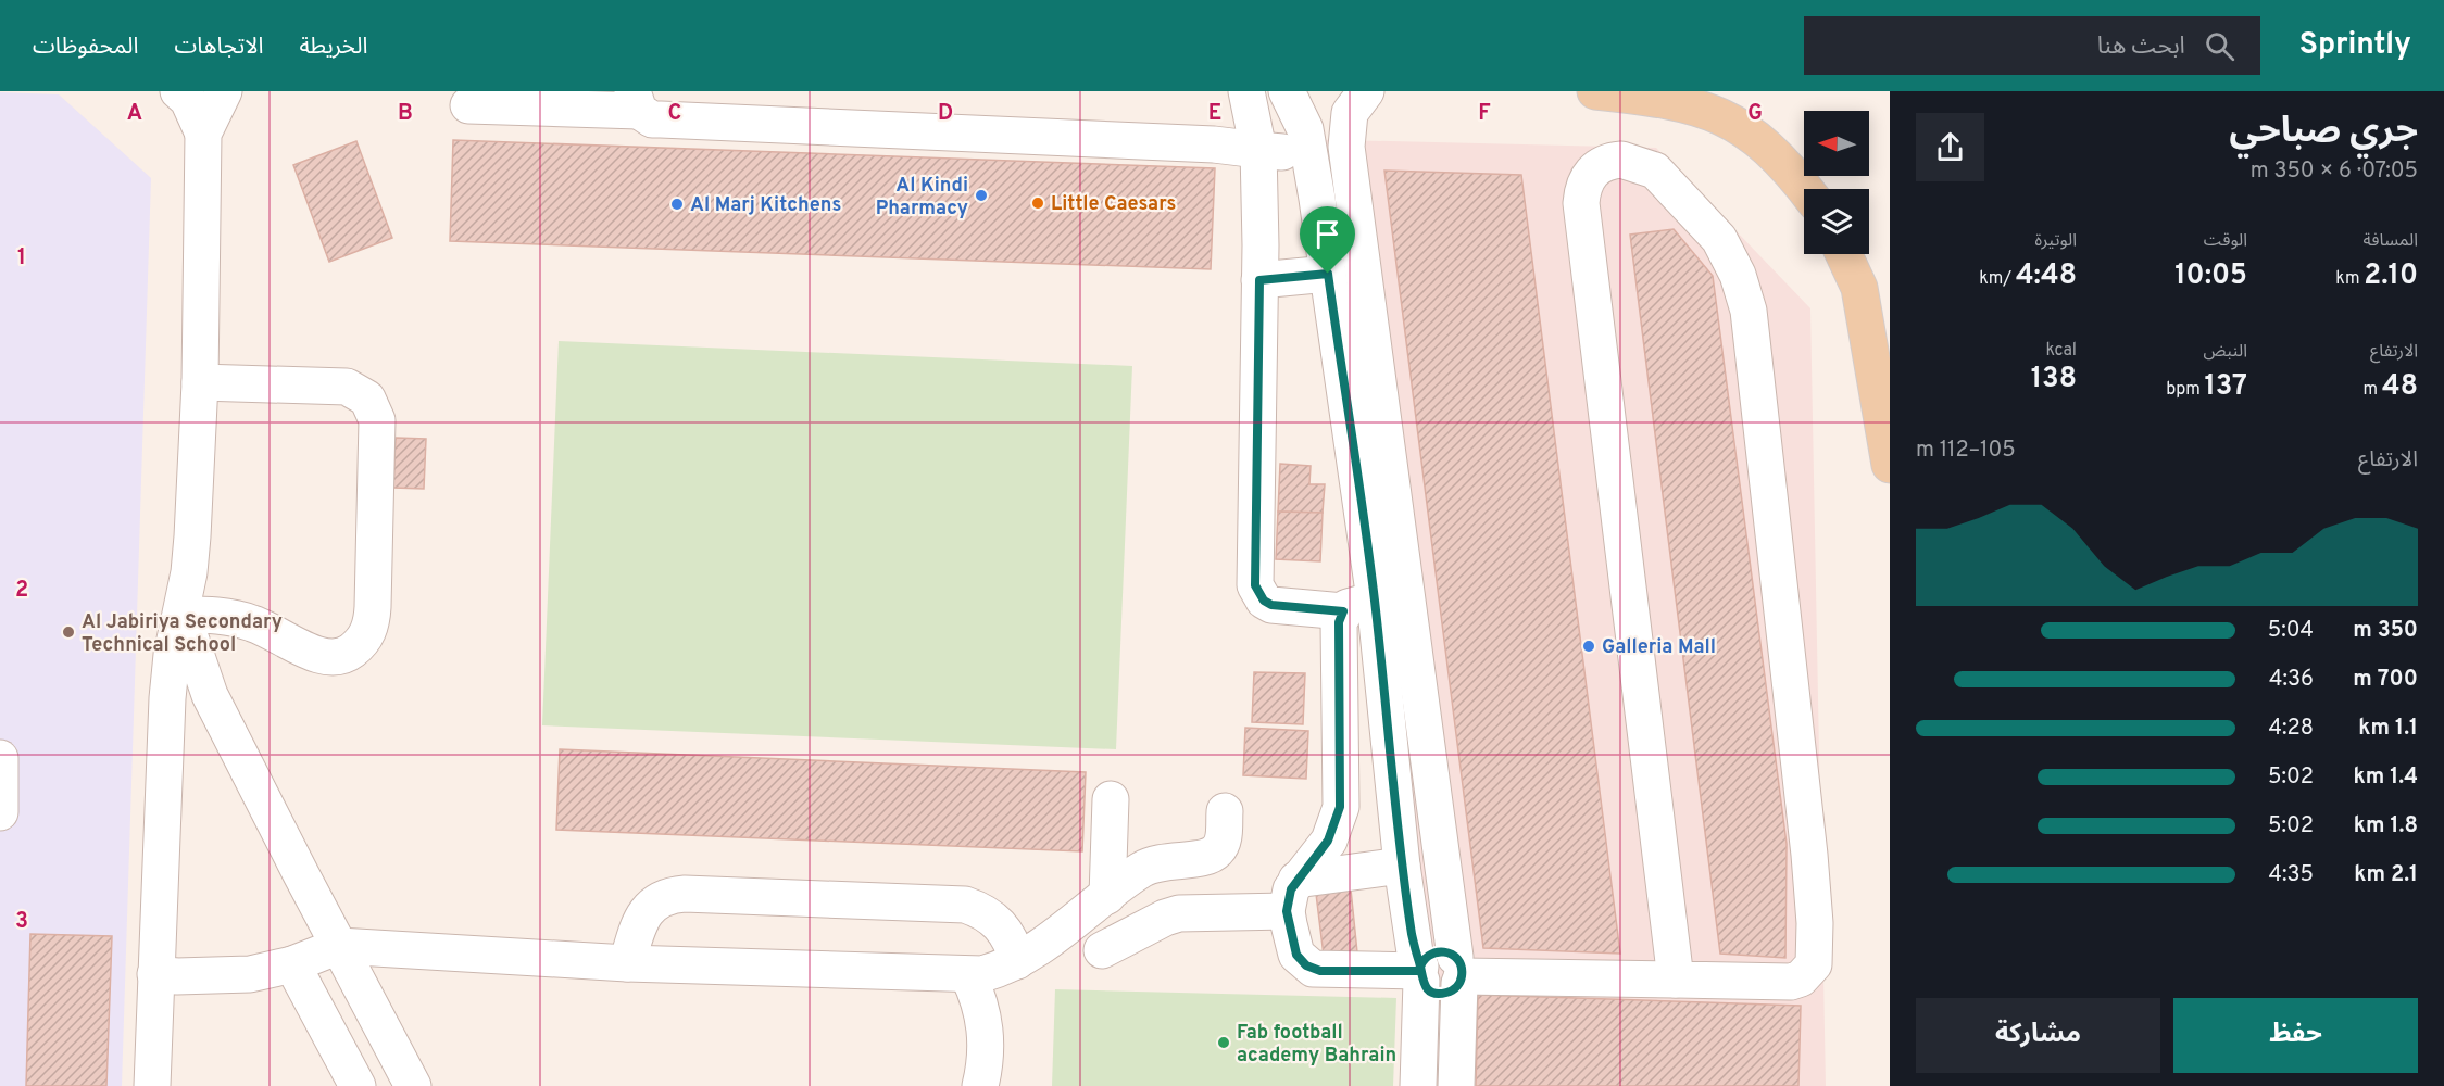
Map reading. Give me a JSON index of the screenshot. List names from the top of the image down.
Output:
{
  "places": [
    "Al Kindi Pharmacy",
    "Little Caesars",
    "Al Marj Kitchens",
    "Al Jabiriya Secondary Technical School",
    "Galleria Mall",
    "Fab football academy Bahrain"
  ],
  "north": "left",
  "page": {
    "header": "Sprintly",
    "search": "ابحث هنا",
    "nav": ["الخريطة", "الاتجاهات", "المحفوظات"],
    "heading": ["جري صباحي", "07:05 · 6 × 350 m"],
    "stats": [
      ["المسافة", "2.10 km"],
      ["الوقت", "10:05"],
      ["الوتيرة", "4:48 /km"],
      ["الارتفاع", "48 m"],
      ["النبض", "137 bpm"],
      ["kcal", "138"]
    ],
    "chart": ["الارتفاع", "105–112 m"],
    "list": [
      {
        "name": "350 m",
        "note": "5:04"
      },
      {
        "name": "700 m",
        "note": "4:36"
      },
      {
        "name": "1.1 km",
        "note": "4:28"
      },
      {
        "name": "1.4 km",
        "note": "5:02"
      },
      {
        "name": "1.8 km",
        "note": "5:02"
      },
      {
        "name": "2.1 km",
        "note": "4:35"
      }
    ],
    "buttons": ["حفظ", "مشاركة"]
  },
  "grid": {
    "columns": [
      "A",
      "B",
      "C",
      "D",
      "E",
      "F",
      "G"
    ],
    "rows": ["1", "2", "3"]
  }
}
